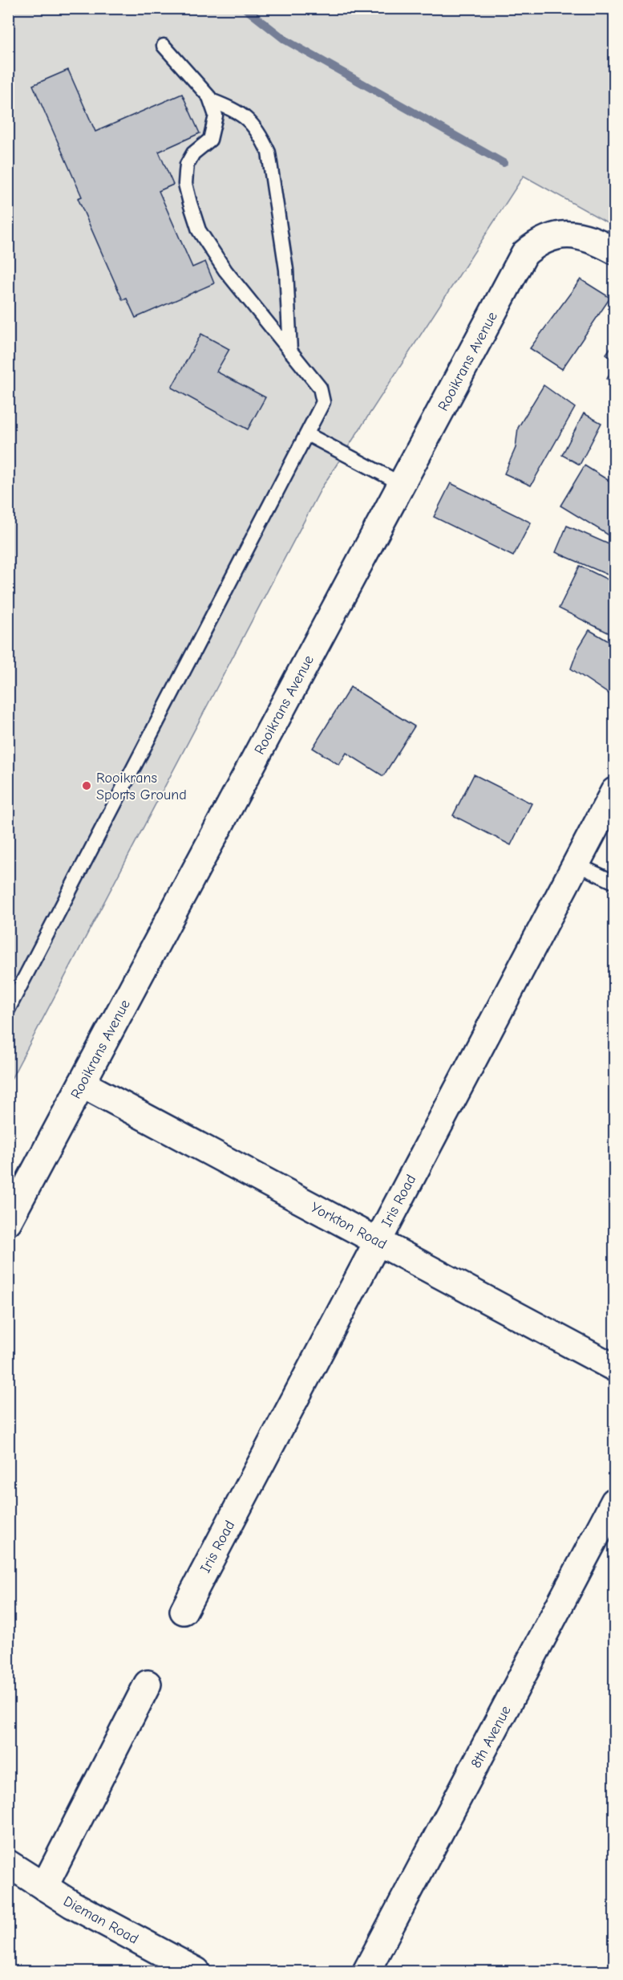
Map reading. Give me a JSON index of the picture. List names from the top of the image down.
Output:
{
  "streets": {
    "street": [
      "Rooikrans Avenue",
      "Iris Road",
      "Yorkton Road",
      "8th Avenue",
      "Dieman Road"
    ]
  },
  "crossings": [
    ["Rooikrans Avenue", "Yorkton Road"],
    ["Iris Road", "Yorkton Road"]
  ],
  "places": ["Rooikrans Sports Ground"]
}
